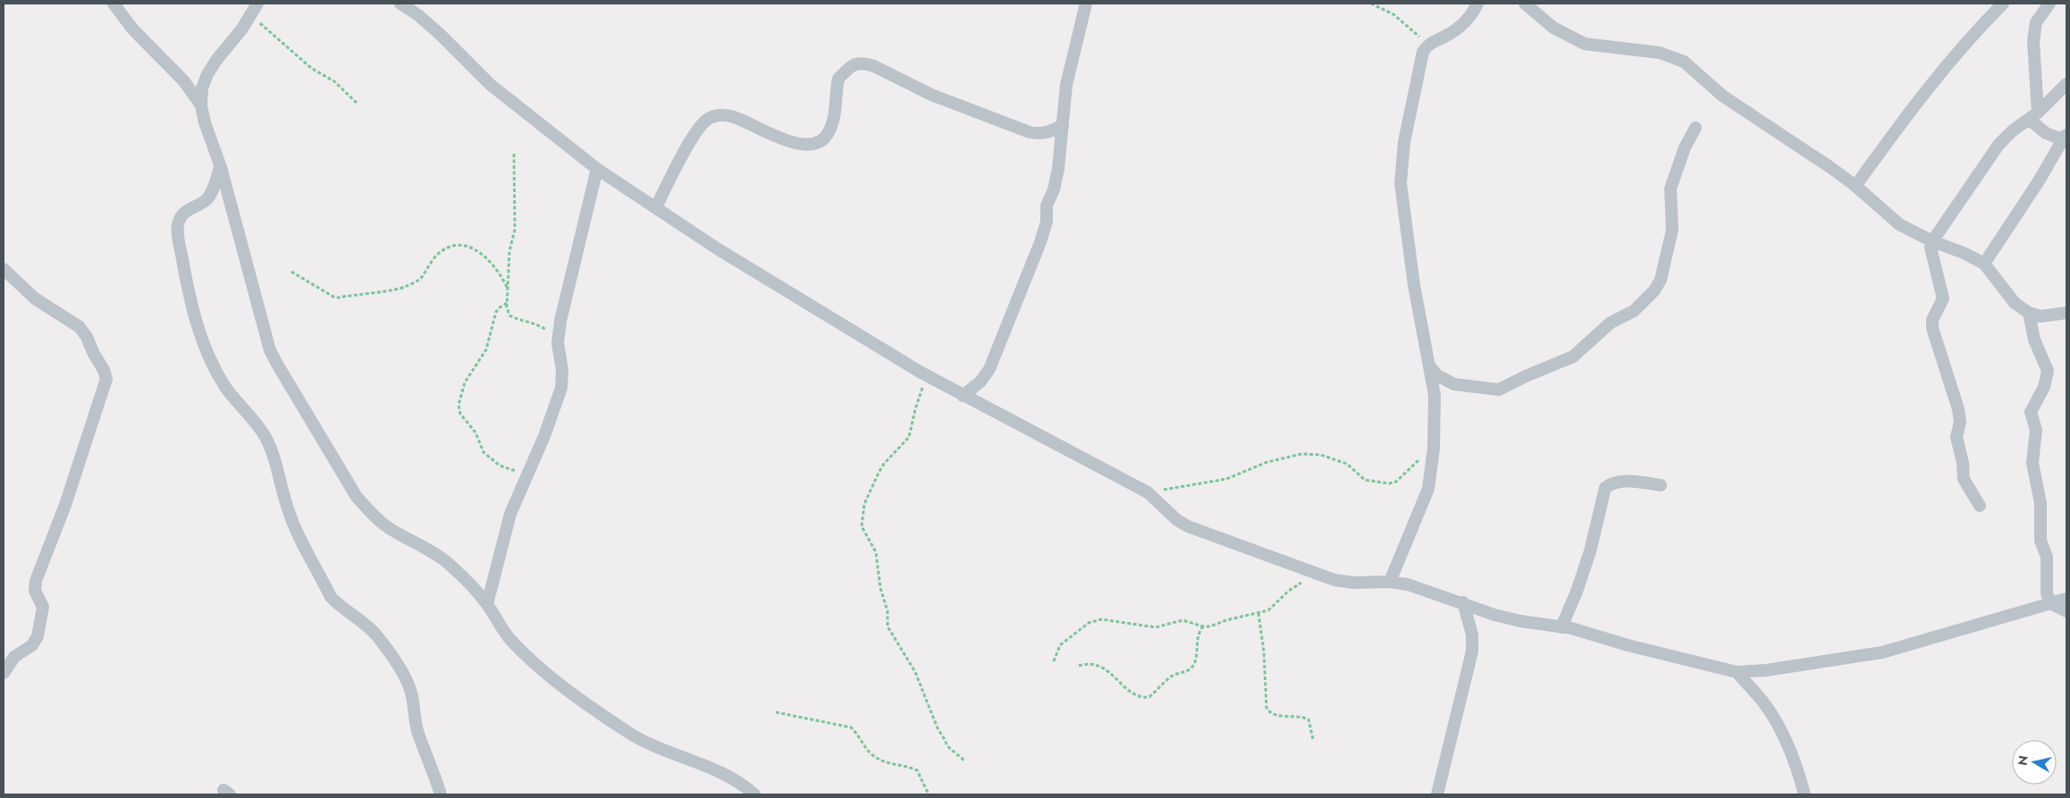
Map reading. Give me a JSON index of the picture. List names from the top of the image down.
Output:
{
  "north": "left"
}
